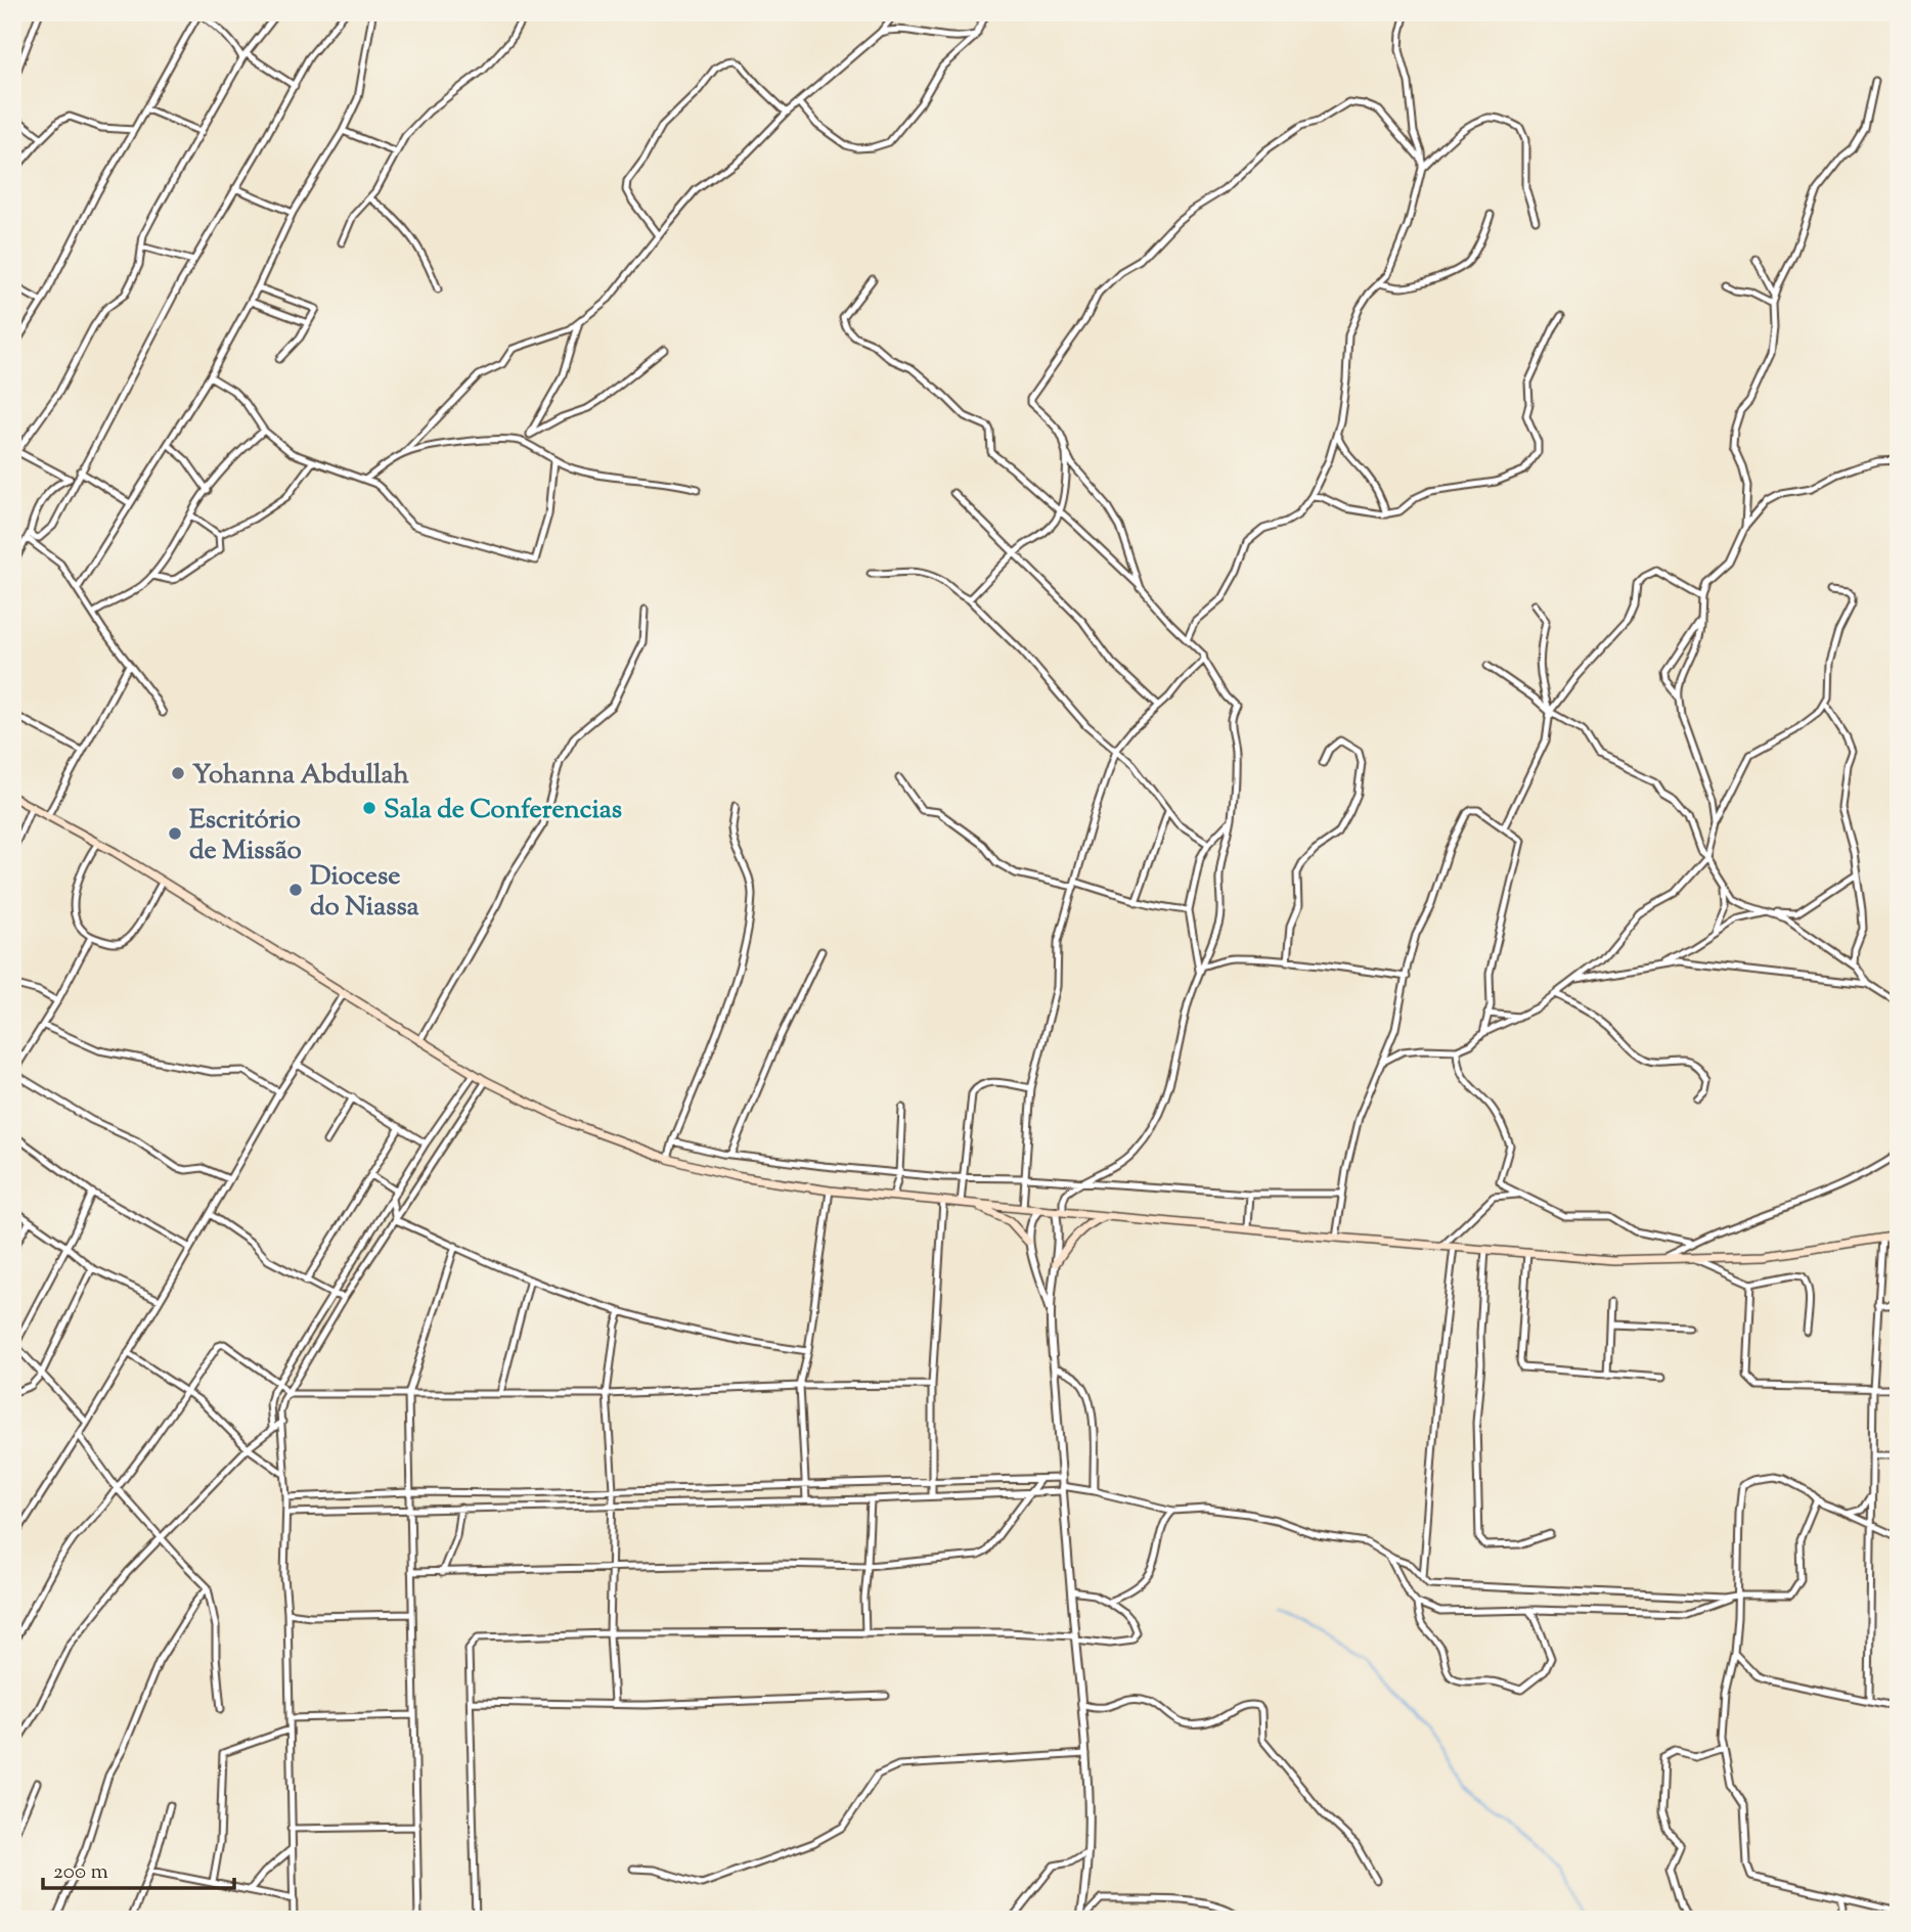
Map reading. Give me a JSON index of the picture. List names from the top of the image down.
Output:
{
  "places": [
    "Yohanna Abdullah",
    "Sala de Conferencias",
    "Escritório de Missão",
    "Diocese do Niassa"
  ],
  "scale_bar": "200 m"
}
